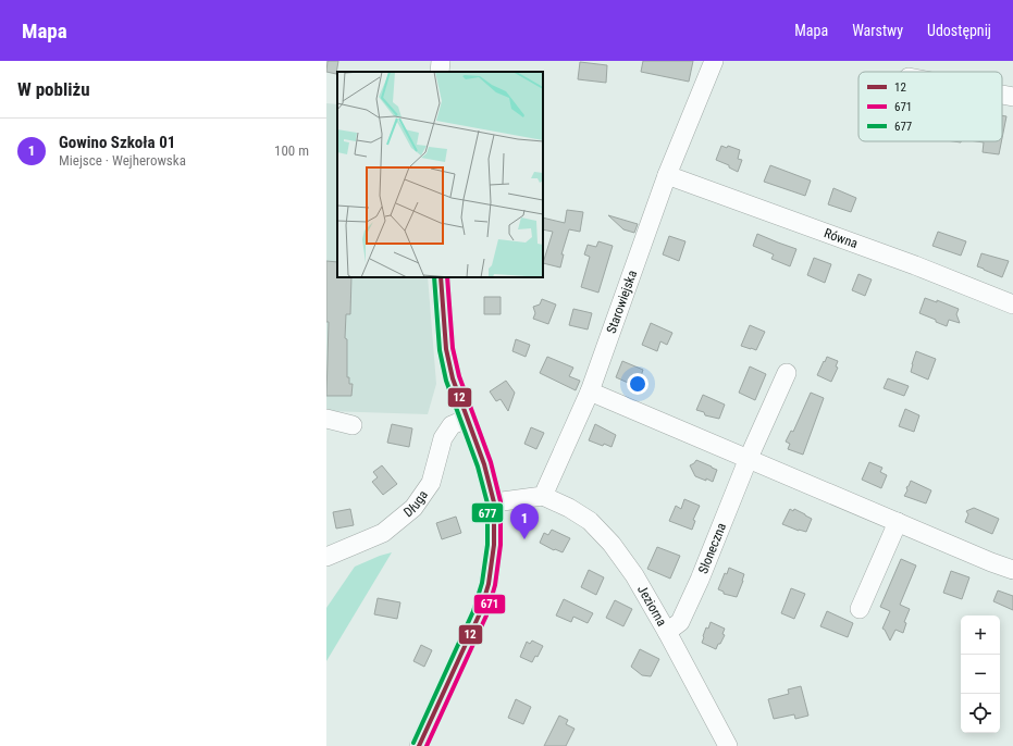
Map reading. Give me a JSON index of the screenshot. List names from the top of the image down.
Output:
{
  "streets": {
    "street": [
      "Równa",
      "Starowiejska",
      "Długa",
      "Słoneczna",
      "Jeziorna"
    ]
  },
  "crossings": [
    ["Równa", "Starowiejska"],
    ["Starowiejska", "Jeziorna"],
    ["Słoneczna", "Jeziorna"]
  ],
  "lines": ["transit line 12", "transit line 671", "transit line 677"],
  "legend": ["12", "671", "677"],
  "page": {
    "header": "Mapa",
    "nav": ["Mapa", "Warstwy", "Udostępnij"],
    "heading": "W pobliżu",
    "list": [
      {
        "mark": "1",
        "name": "Gowino Szkoła 01",
        "note": "Miejsce · Wejherowska",
        "value": "100 m"
      }
    ],
    "pins": "1",
    "map_buttons": ["+", "−"]
  }
}
